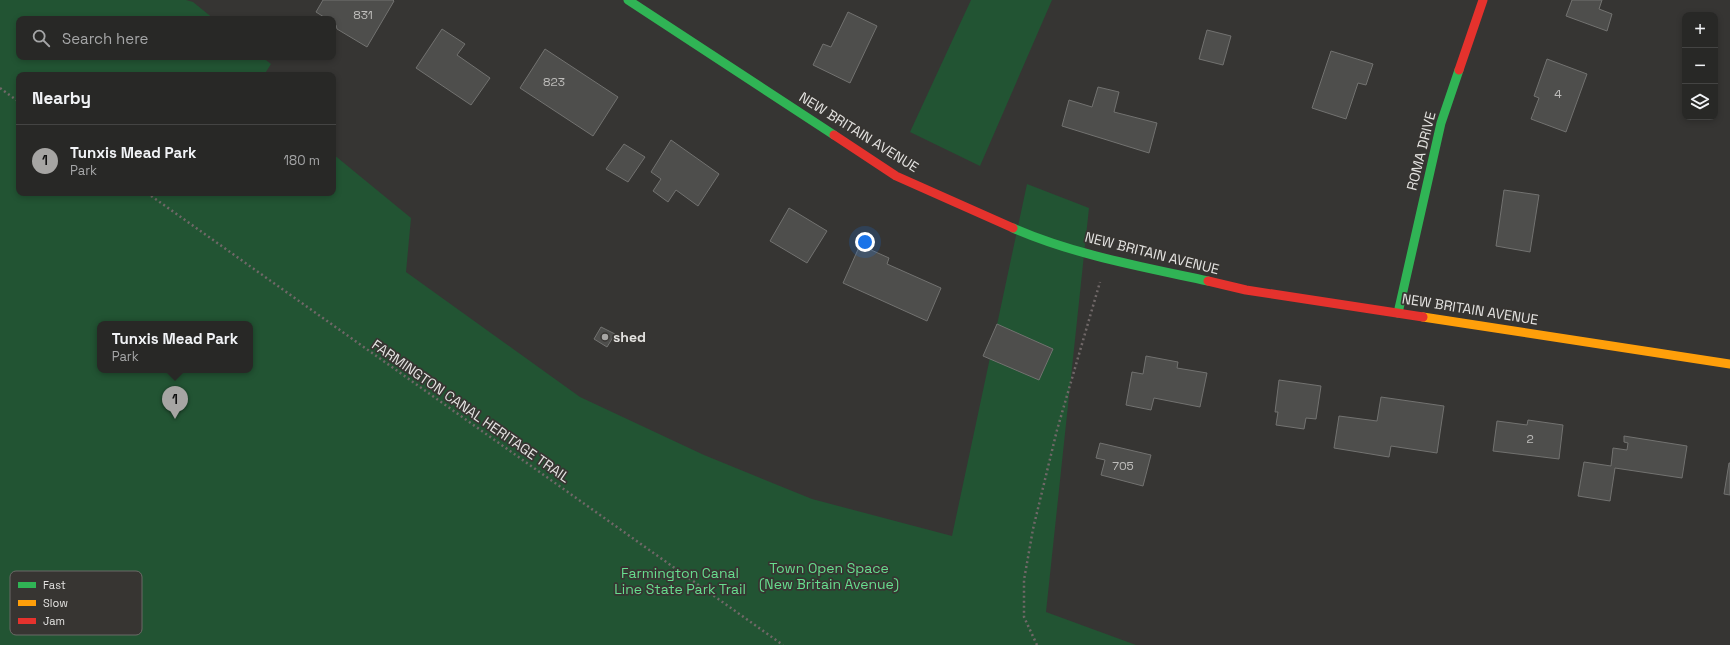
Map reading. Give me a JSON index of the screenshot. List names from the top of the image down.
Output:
{
  "streets": {
    "street": ["NEW BRITAIN AVENUE", "ROMA DRIVE"],
    "path": ["FARMINGTON CANAL HERITAGE TRAIL"]
  },
  "crossings": [
    ["NEW BRITAIN AVENUE", "ROMA DRIVE"]
  ],
  "parks": ["Town Open Space (New Britain Avenue)", "Farmington Canal Line State Park Trail"],
  "places": ["shed"],
  "house_numbers": [
    "831",
    "823",
    "4",
    "2",
    "705"
  ],
  "legend": ["Fast", "Slow", "Jam"],
  "page": {
    "map_buttons": ["+", "−"],
    "search": "Search here",
    "heading": "Nearby",
    "list": [
      {
        "mark": "1",
        "name": "Tunxis Mead Park",
        "note": "Park",
        "value": "180 m"
      }
    ],
    "popup": ["Tunxis Mead Park", "Park"],
    "pins": "1"
  }
}
